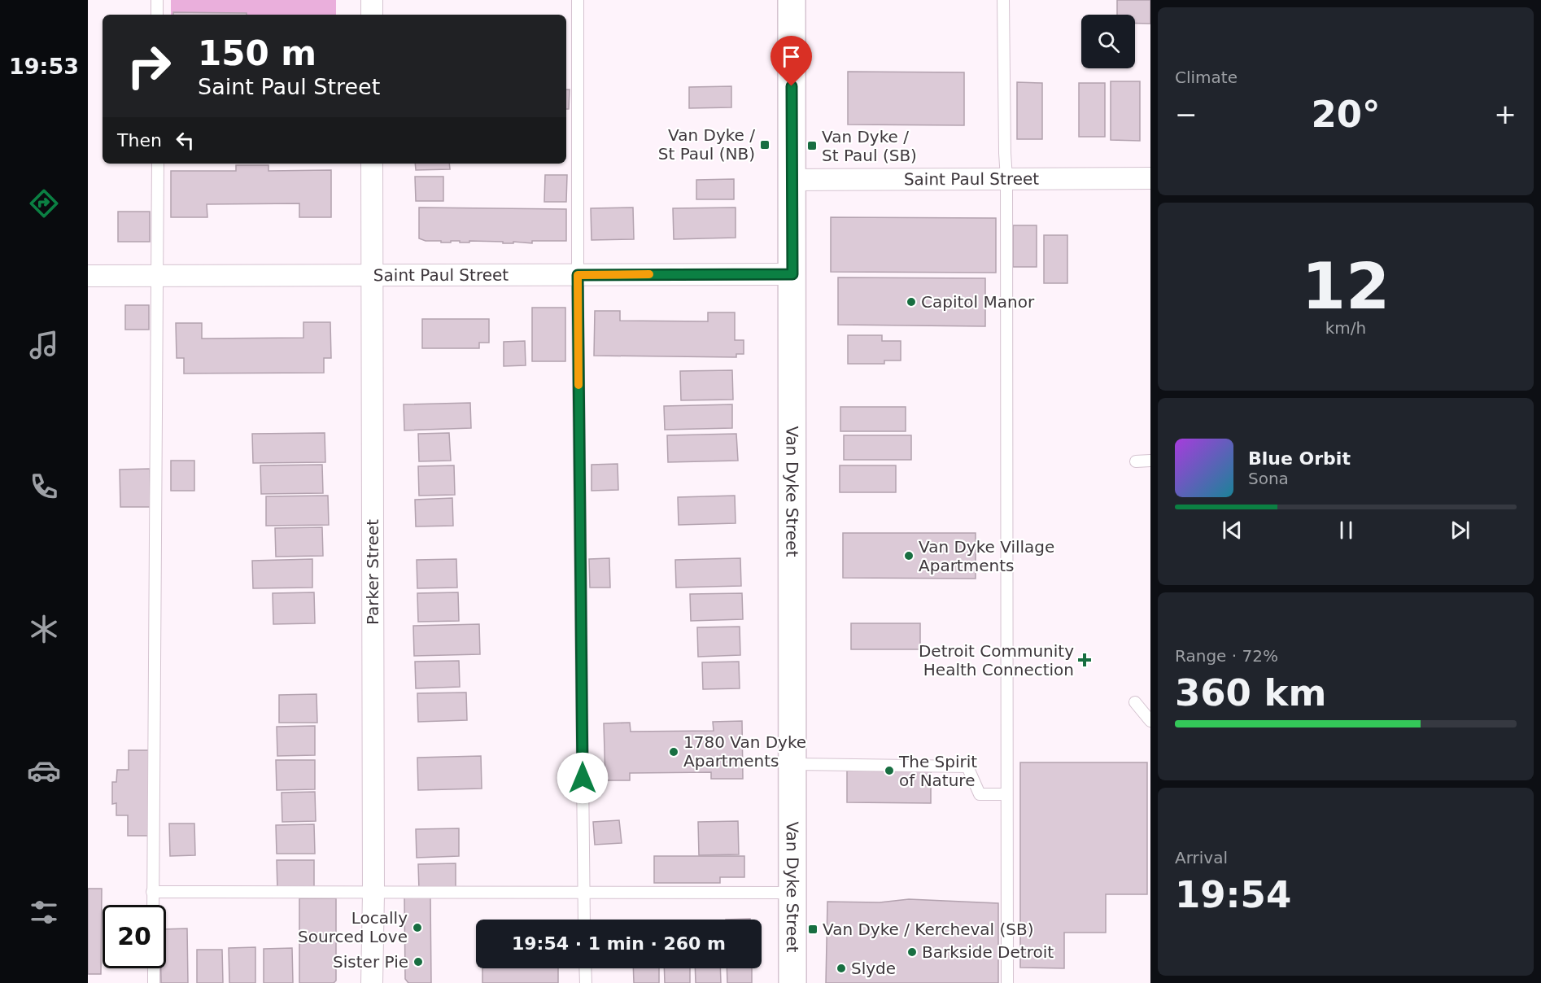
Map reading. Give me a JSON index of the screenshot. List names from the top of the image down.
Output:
{
  "streets": {
    "main road": ["Van Dyke Street"],
    "street": ["Saint Paul Street", "Parker Street"]
  },
  "crossings": [
    ["Saint Paul Street", "Van Dyke Street"],
    ["Saint Paul Street", "Parker Street"]
  ],
  "places": {
    "transit": ["Van Dyke / St Paul (NB)", "Van Dyke / St Paul (SB)", "Van Dyke / Kercheval (SB)"],
    "other": [
      "Capitol Manor",
      "Van Dyke Village Apartments",
      "1780 Van Dyke Apartments",
      "The Spirit of Nature",
      "Locally Sourced Love",
      "Barkside Detroit",
      "Sister Pie",
      "Slyde"
    ],
    "health": ["Detroit Community Health Connection"]
  },
  "page": {
    "tabs": "19:53",
    "tile": [
      "Climate",
      ["12", "km/h"],
      ["Range · 72%", "360 km"],
      ["Arrival", "19:54"]
    ],
    "turn": ["150 m", "Saint Paul Street"],
    "heat": ["−", "20°", "+"],
    "then": "Then",
    "song": ["Blue Orbit", "Sona"],
    "limit": "20",
    "trip": "19:54 · 1 min · 260 m"
  }
}
